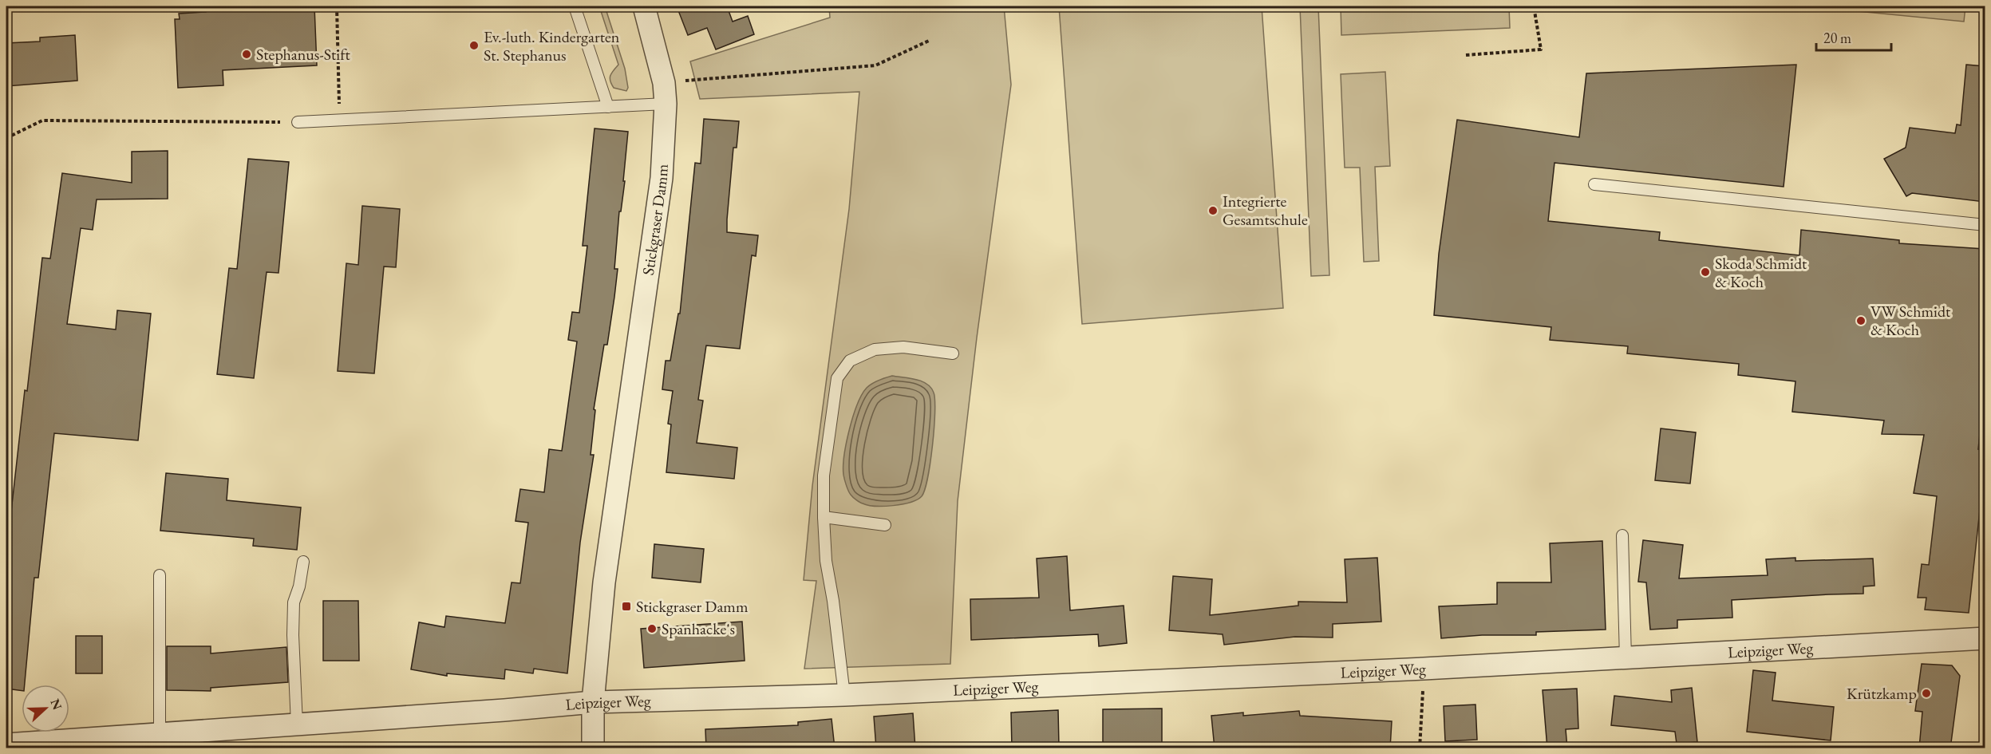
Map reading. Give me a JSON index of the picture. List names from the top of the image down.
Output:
{
  "streets": {
    "street": ["Stickgraser Damm", "Leipziger Weg"]
  },
  "crossings": [
    ["Stickgraser Damm", "Leipziger Weg"]
  ],
  "places": {
    "other": [
      "Ev.-luth. Kindergarten St. Stephanus",
      "Stephanus-Stift",
      "Integrierte Gesamtschule",
      "Skoda Schmidt & Koch",
      "VW Schmidt & Koch",
      "Spanhacke's",
      "Krützkamp"
    ],
    "transit": ["Stickgraser Damm"]
  },
  "scale_bar": "20 m",
  "north": "right"
}
